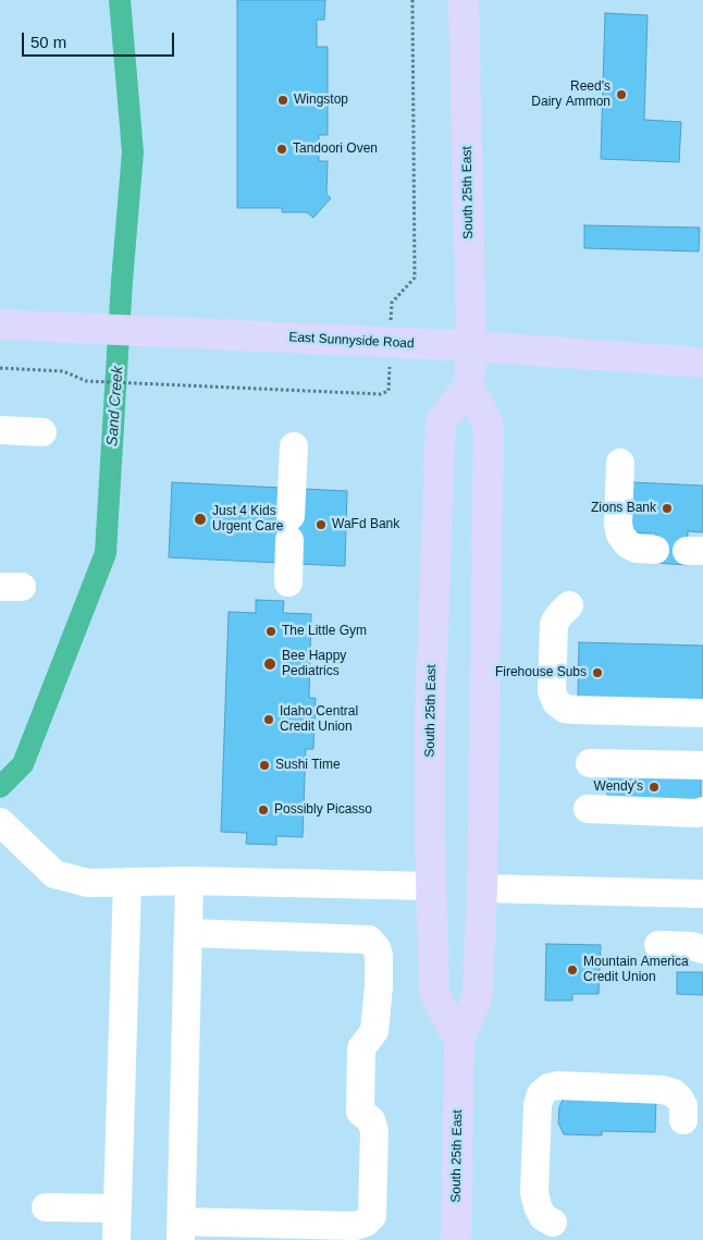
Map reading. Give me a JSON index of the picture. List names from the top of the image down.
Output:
{
  "streets": {
    "main road": ["South 25th East", "East Sunnyside Road"]
  },
  "crossings": [
    ["South 25th East", "East Sunnyside Road"]
  ],
  "water": ["Sand Creek"],
  "places": [
    "Reed's Dairy Ammon",
    "Wingstop",
    "Tandoori Oven",
    "Zions Bank",
    "Just 4 Kids Urgent Care",
    "WaFd Bank",
    "The Little Gym",
    "Bee Happy Pediatrics",
    "Firehouse Subs",
    "Idaho Central Credit Union",
    "Sushi Time",
    "Wendy's",
    "Possibly Picasso",
    "Mountain America Credit Union"
  ],
  "scale_bar": "50 m"
}
